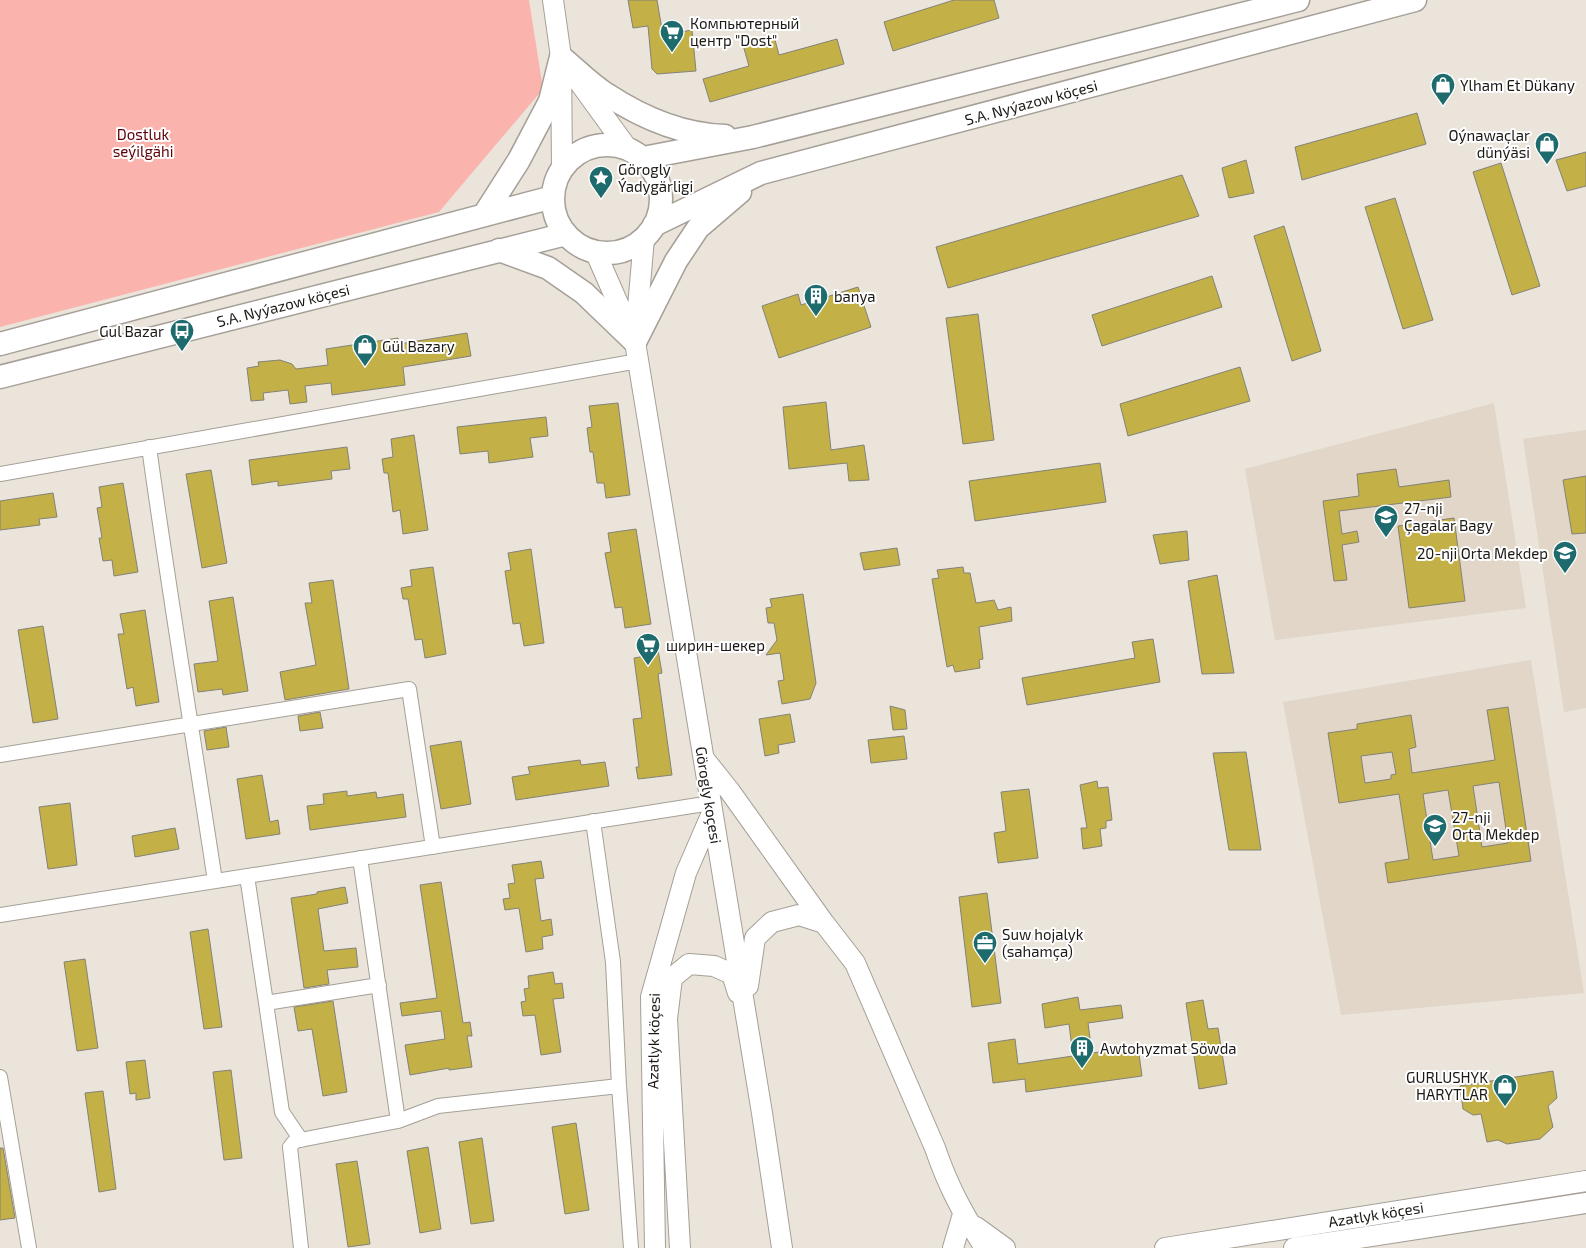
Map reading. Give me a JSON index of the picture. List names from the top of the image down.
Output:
{
  "streets": {
    "main road": ["S.A. Nyýazow köçesi"],
    "street": ["Görogly koçesi", "Azatlyk köçesi"]
  },
  "crossings": [
    ["Görogly koçesi", "Azatlyk köçesi"]
  ],
  "parks": ["Dostluk seýilgähi"],
  "places": {
    "supermarket": ["Компьютерный центр \"Dost\"", "ширин-шекер"],
    "shop": [
      "Ylham Et Dükany",
      "Oýnawaçlar dünýäsi",
      "Gül Bazary",
      "GURLUSHYK HARYTLAR"
    ],
    "place": ["Görogly Ýadygärligi"],
    "building": ["banya", "Awtohyzmat Söwda"],
    "bus stop": ["Gul Bazar"],
    "school or university": ["27-nji Çagalar Bagy", "20-nji Orta Mekdep", "27-nji Orta Mekdep"],
    "office": ["Suw hojalyk (sahamça)"]
  }
}
